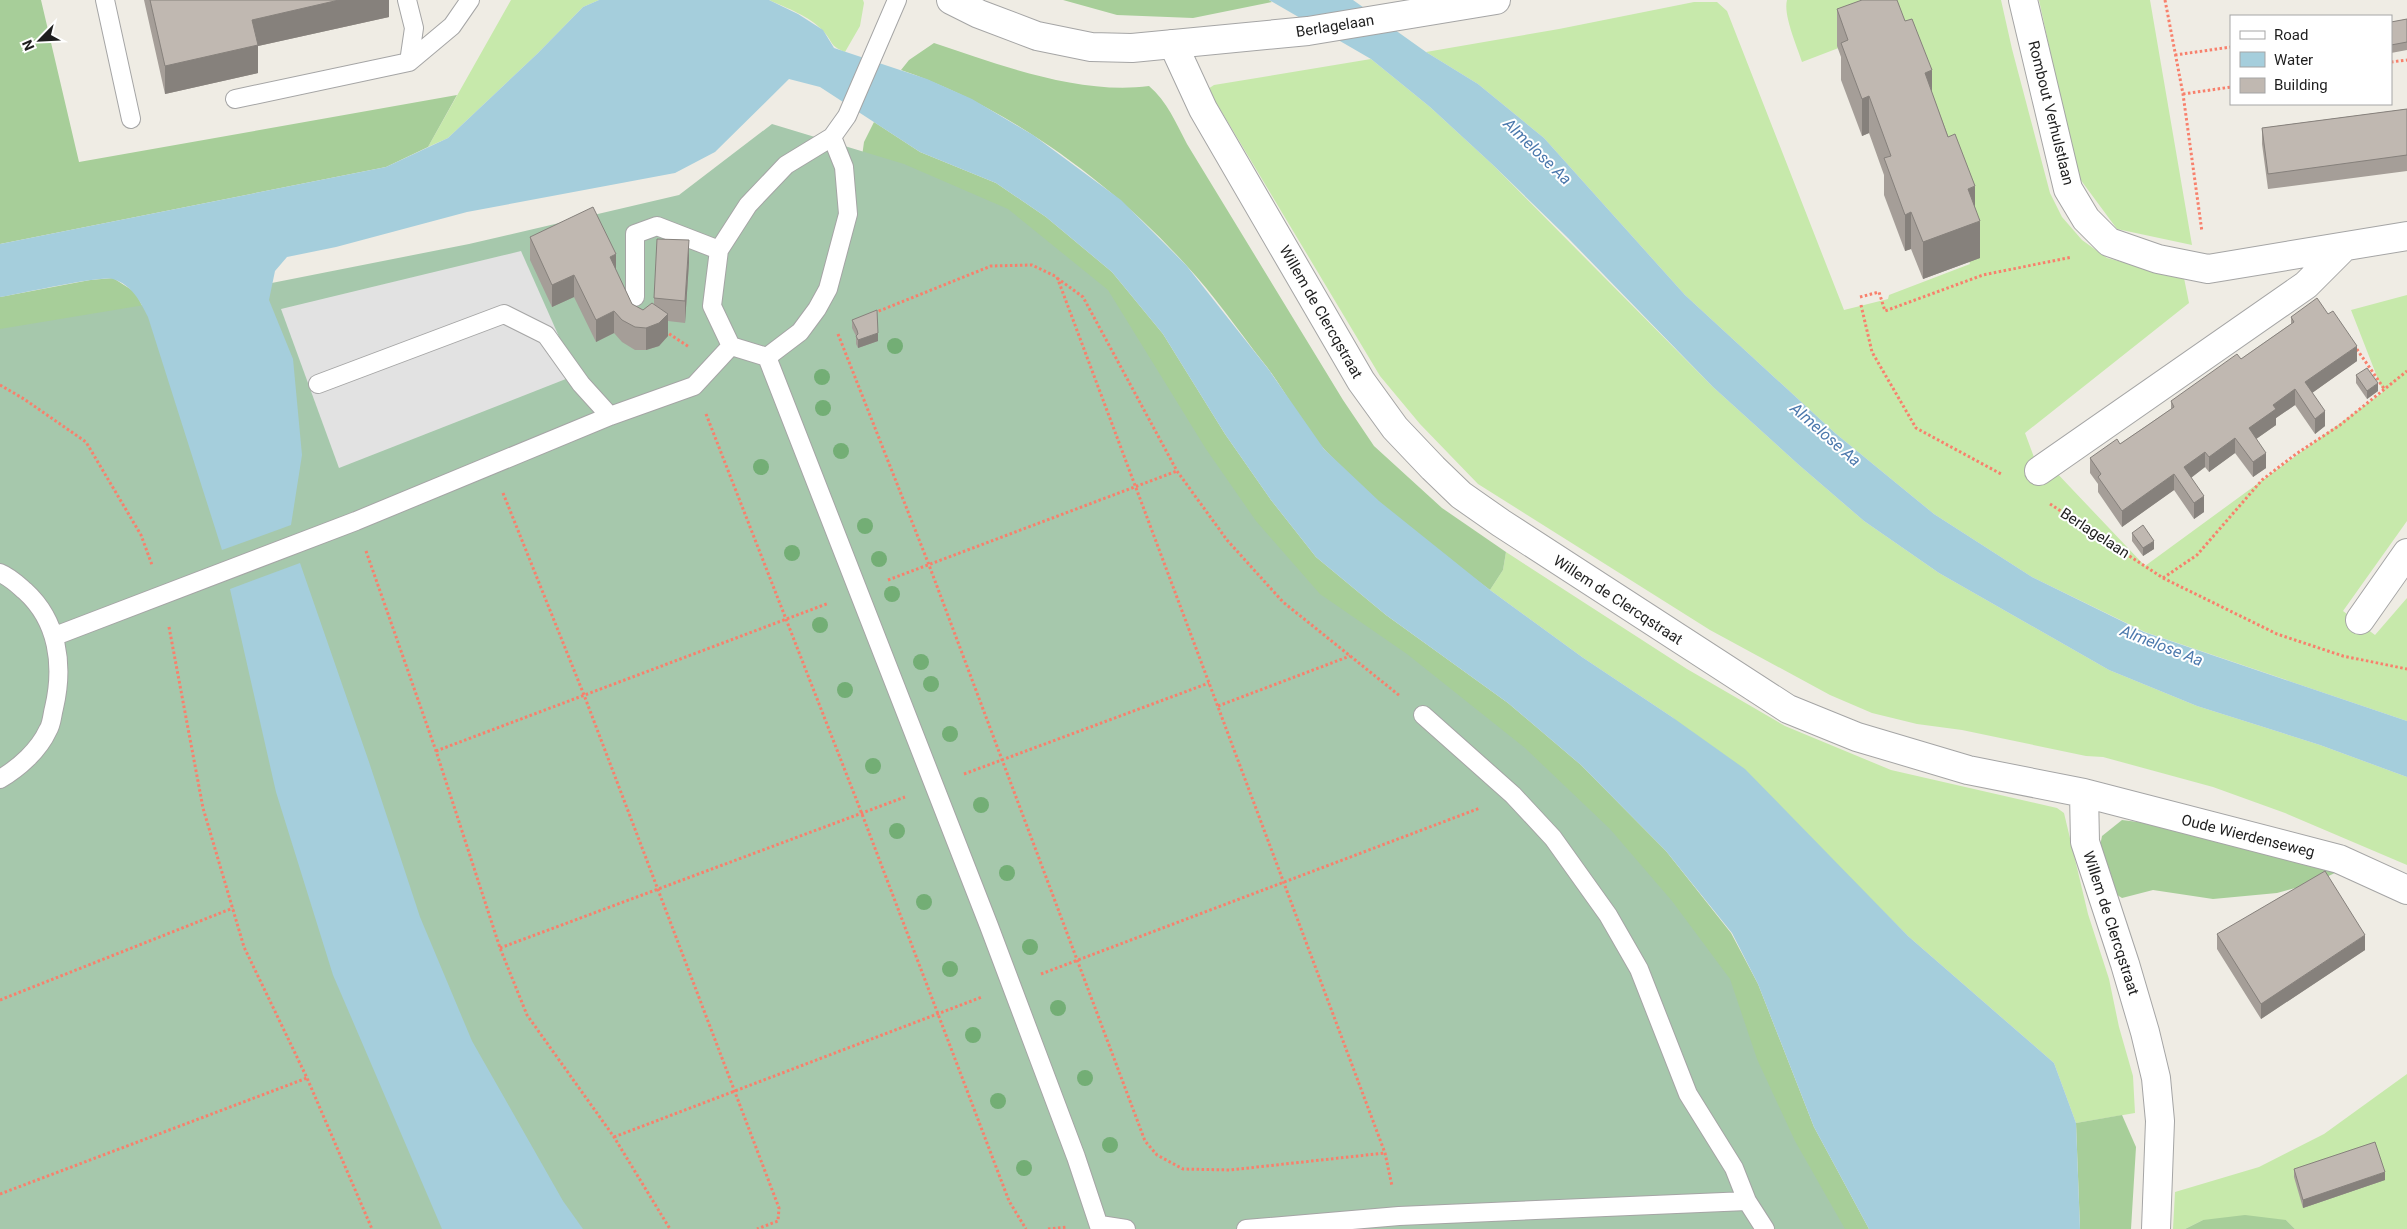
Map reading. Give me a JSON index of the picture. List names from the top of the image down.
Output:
{
  "streets": {
    "street": [
      "Berlagelaan",
      "Rombout Verhulstlaan",
      "Willem de Clercqstraat",
      "Oude Wierdenseweg"
    ]
  },
  "crossings": [
    ["Berlagelaan", "Willem de Clercqstraat"],
    ["Willem de Clercqstraat", "Oude Wierdenseweg"]
  ],
  "water": ["Almelose Aa"],
  "legend": ["Road", "Water", "Building"],
  "north": "bottom left"
}
